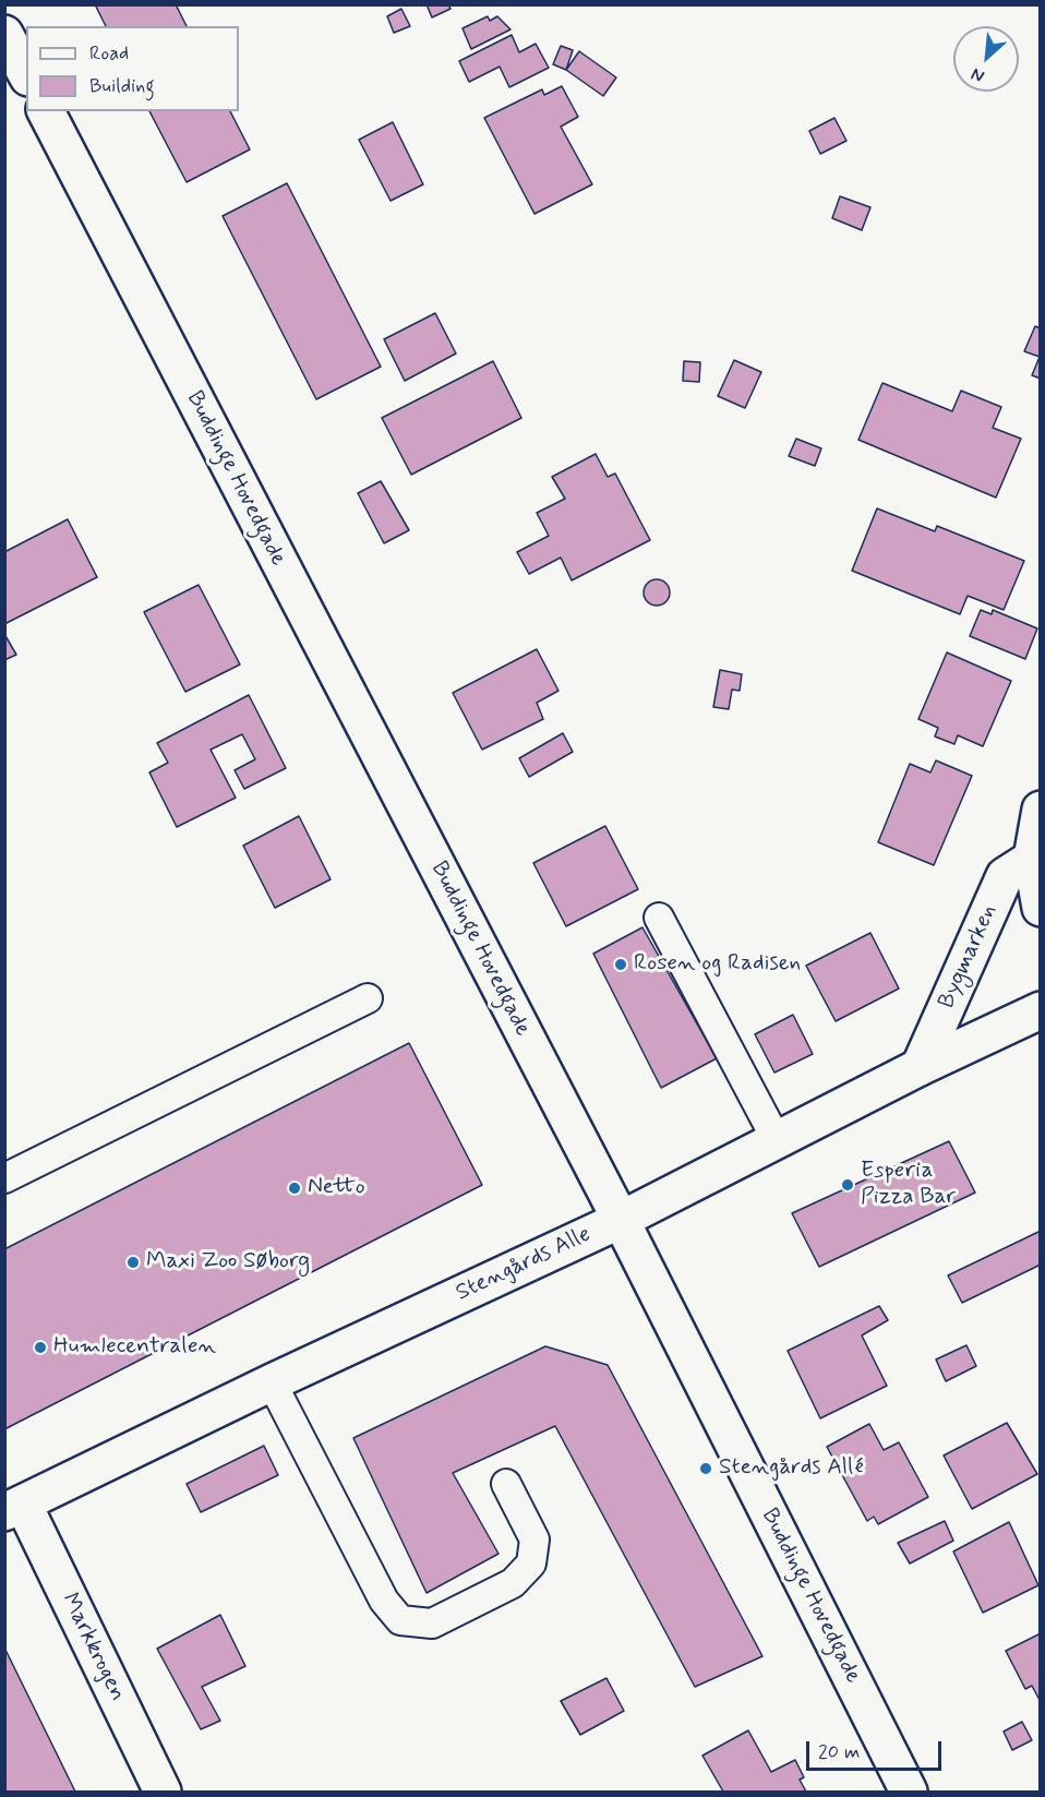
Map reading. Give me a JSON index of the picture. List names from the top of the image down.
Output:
{
  "streets": {
    "street": [
      "Buddinge Hovedgade",
      "Bygmarken",
      "Stengårds Alle",
      "Markkrogen"
    ]
  },
  "crossings": [
    ["Buddinge Hovedgade", "Stengårds Alle"],
    ["Bygmarken", "Stengårds Alle"],
    ["Stengårds Alle", "Markkrogen"]
  ],
  "places": [
    "Rosen og Radisen",
    "Esperia Pizza Bar",
    "Netto",
    "Maxi Zoo Søborg",
    "Humlecentralen",
    "Stengårds Allé"
  ],
  "legend": ["Road", "Building"],
  "scale_bar": "20 m",
  "north": "bottom left"
}
